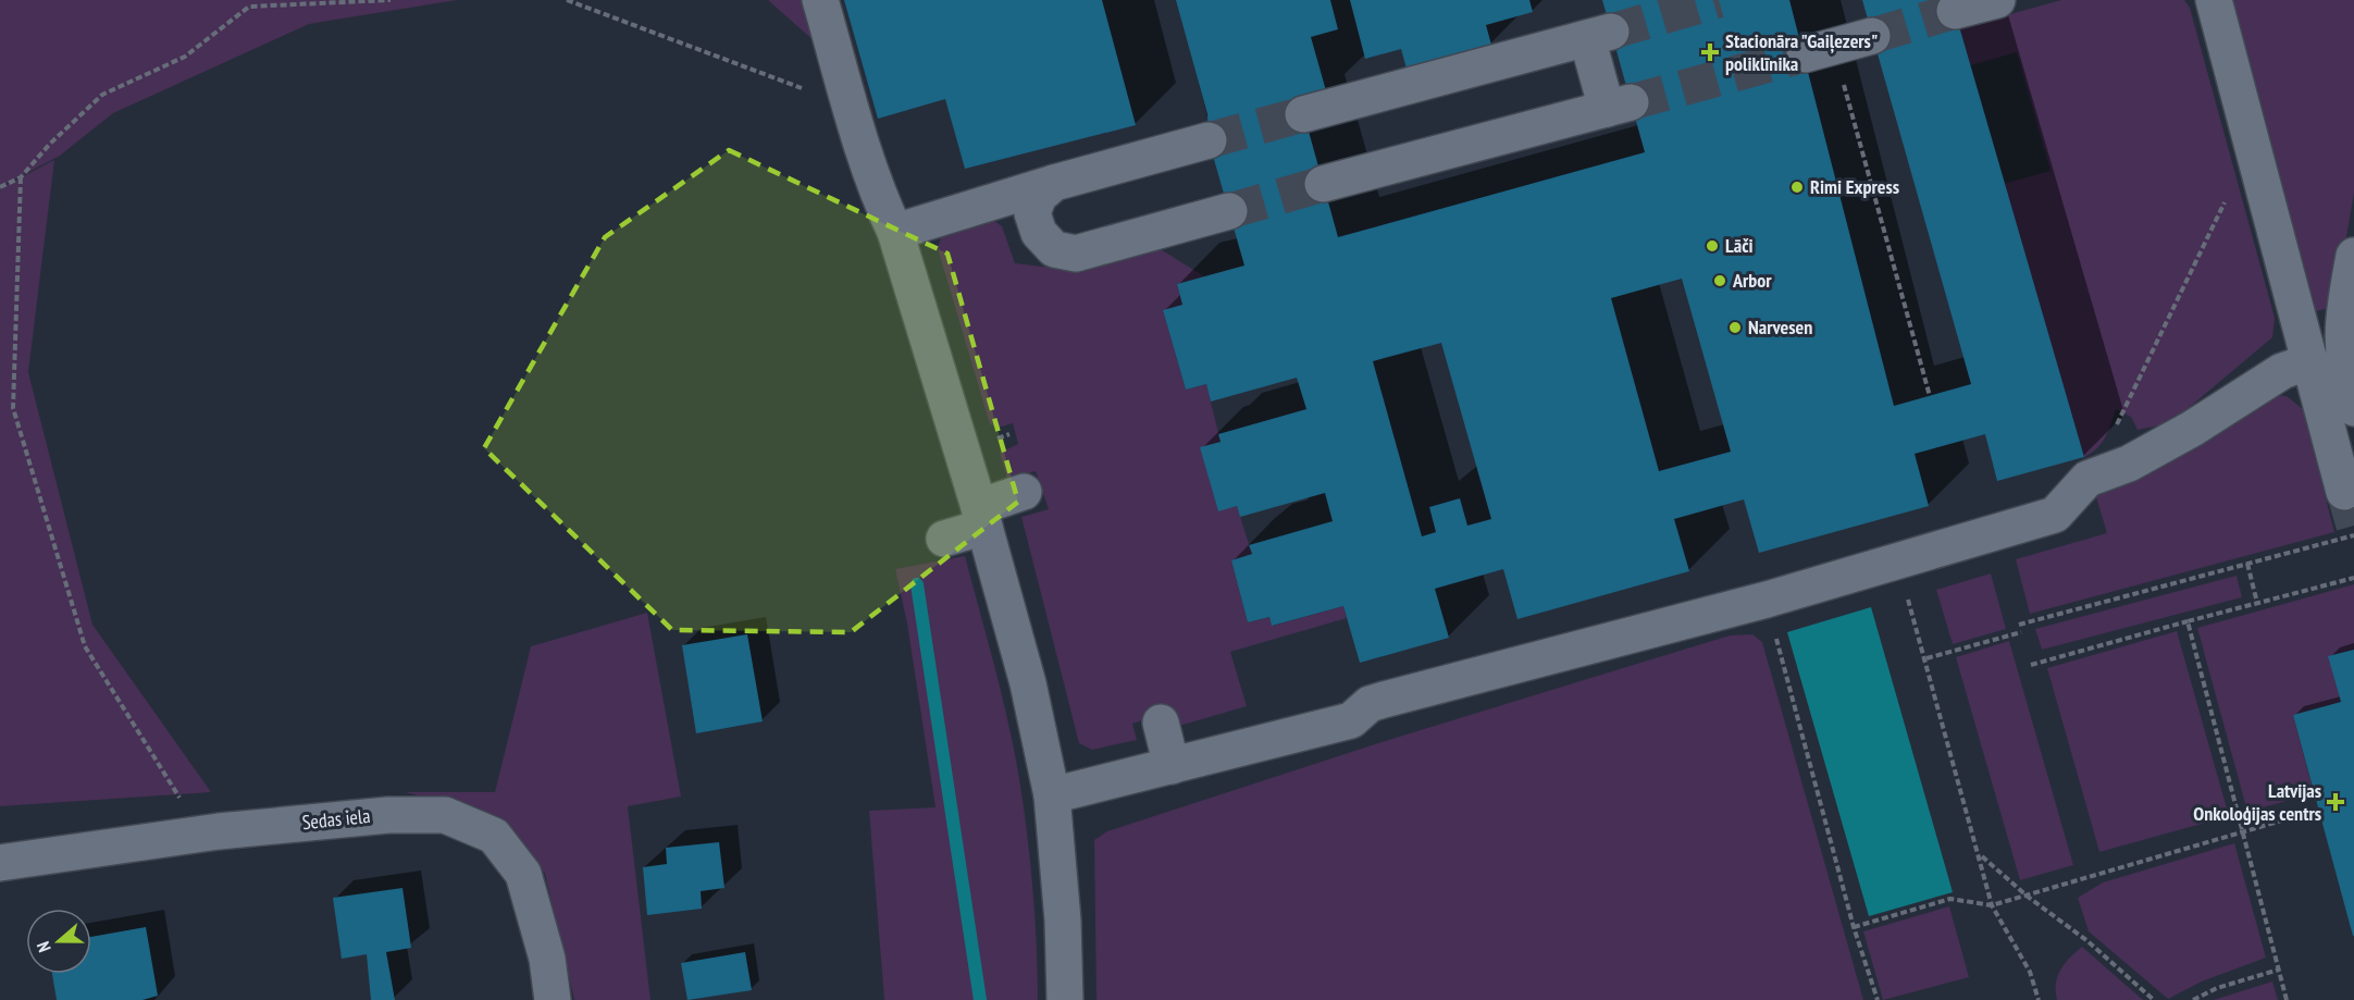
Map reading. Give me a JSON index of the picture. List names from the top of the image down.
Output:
{
  "streets": {
    "street": ["Sedas iela"]
  },
  "places": {
    "health": ["Stacionāra \"Gaiļezers\" poliklīnika", "Latvijas Onkoloģijas centrs"],
    "other": [
      "Rimi Express",
      "Lāči",
      "Arbor",
      "Narvesen"
    ]
  },
  "north": "left"
}
